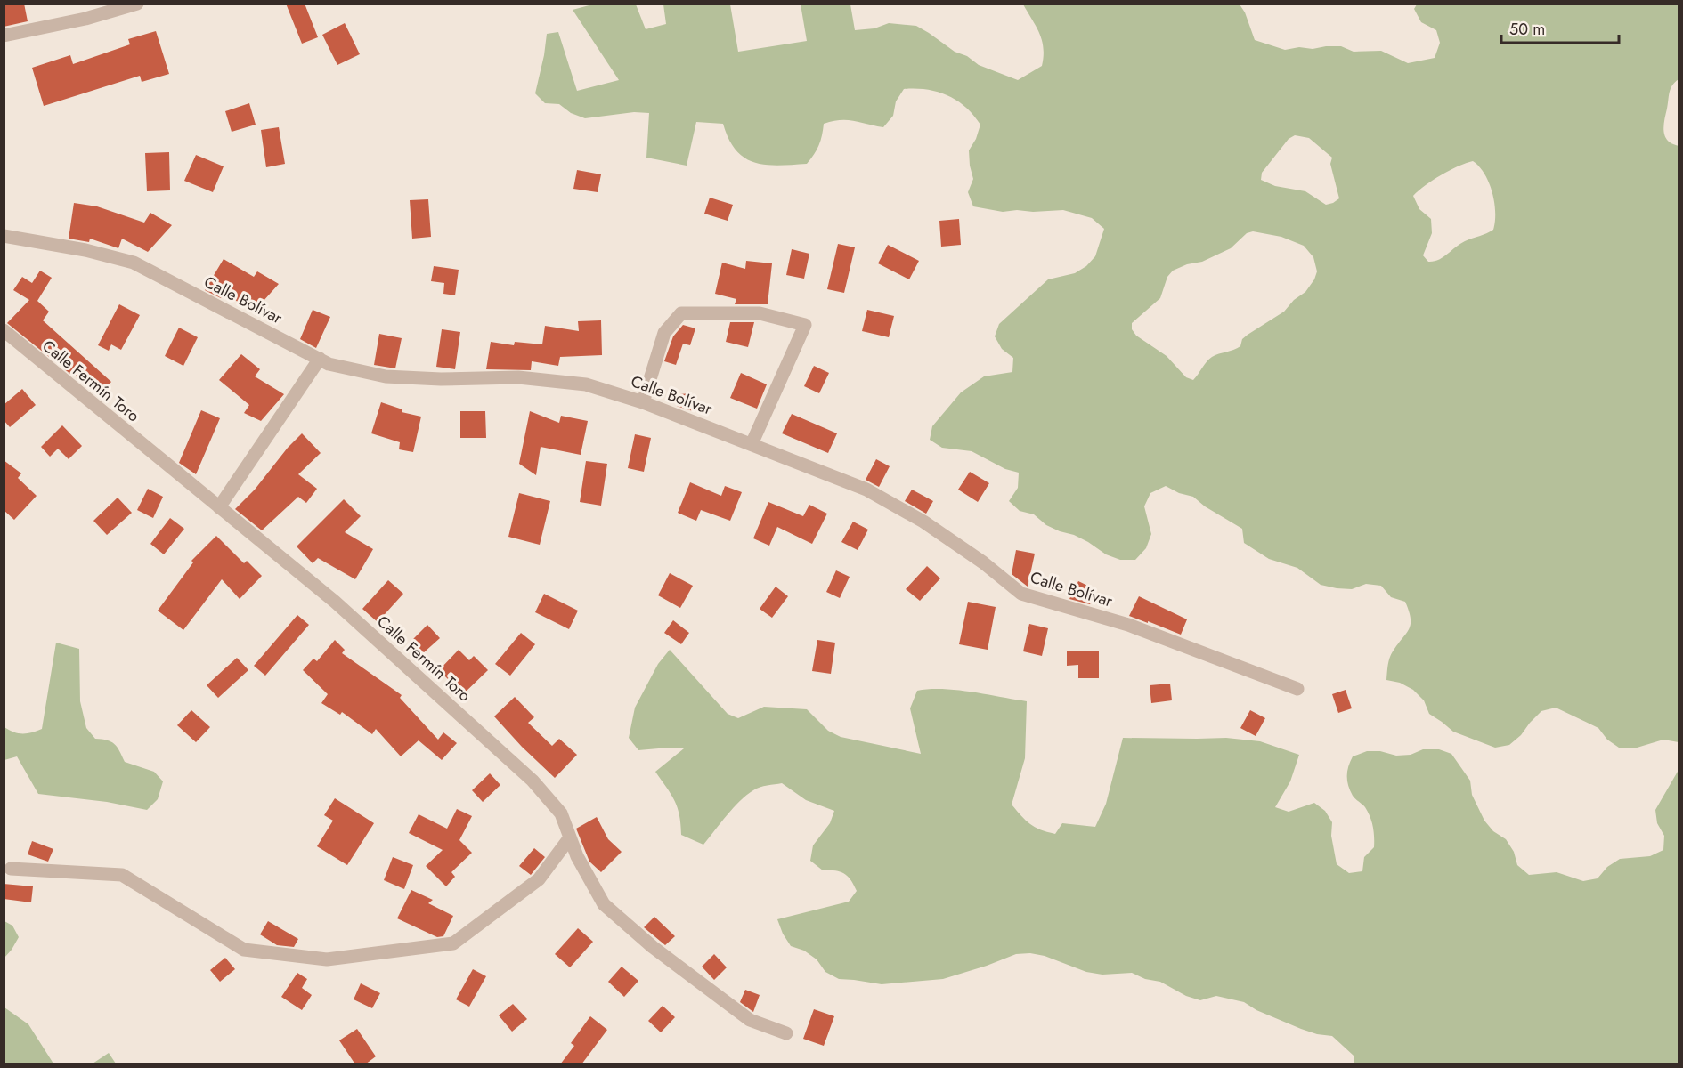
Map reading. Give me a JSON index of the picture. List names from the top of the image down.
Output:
{
  "streets": {
    "street": ["Calle Bolívar", "Calle Fermín Toro"]
  },
  "scale_bar": "50 m"
}
